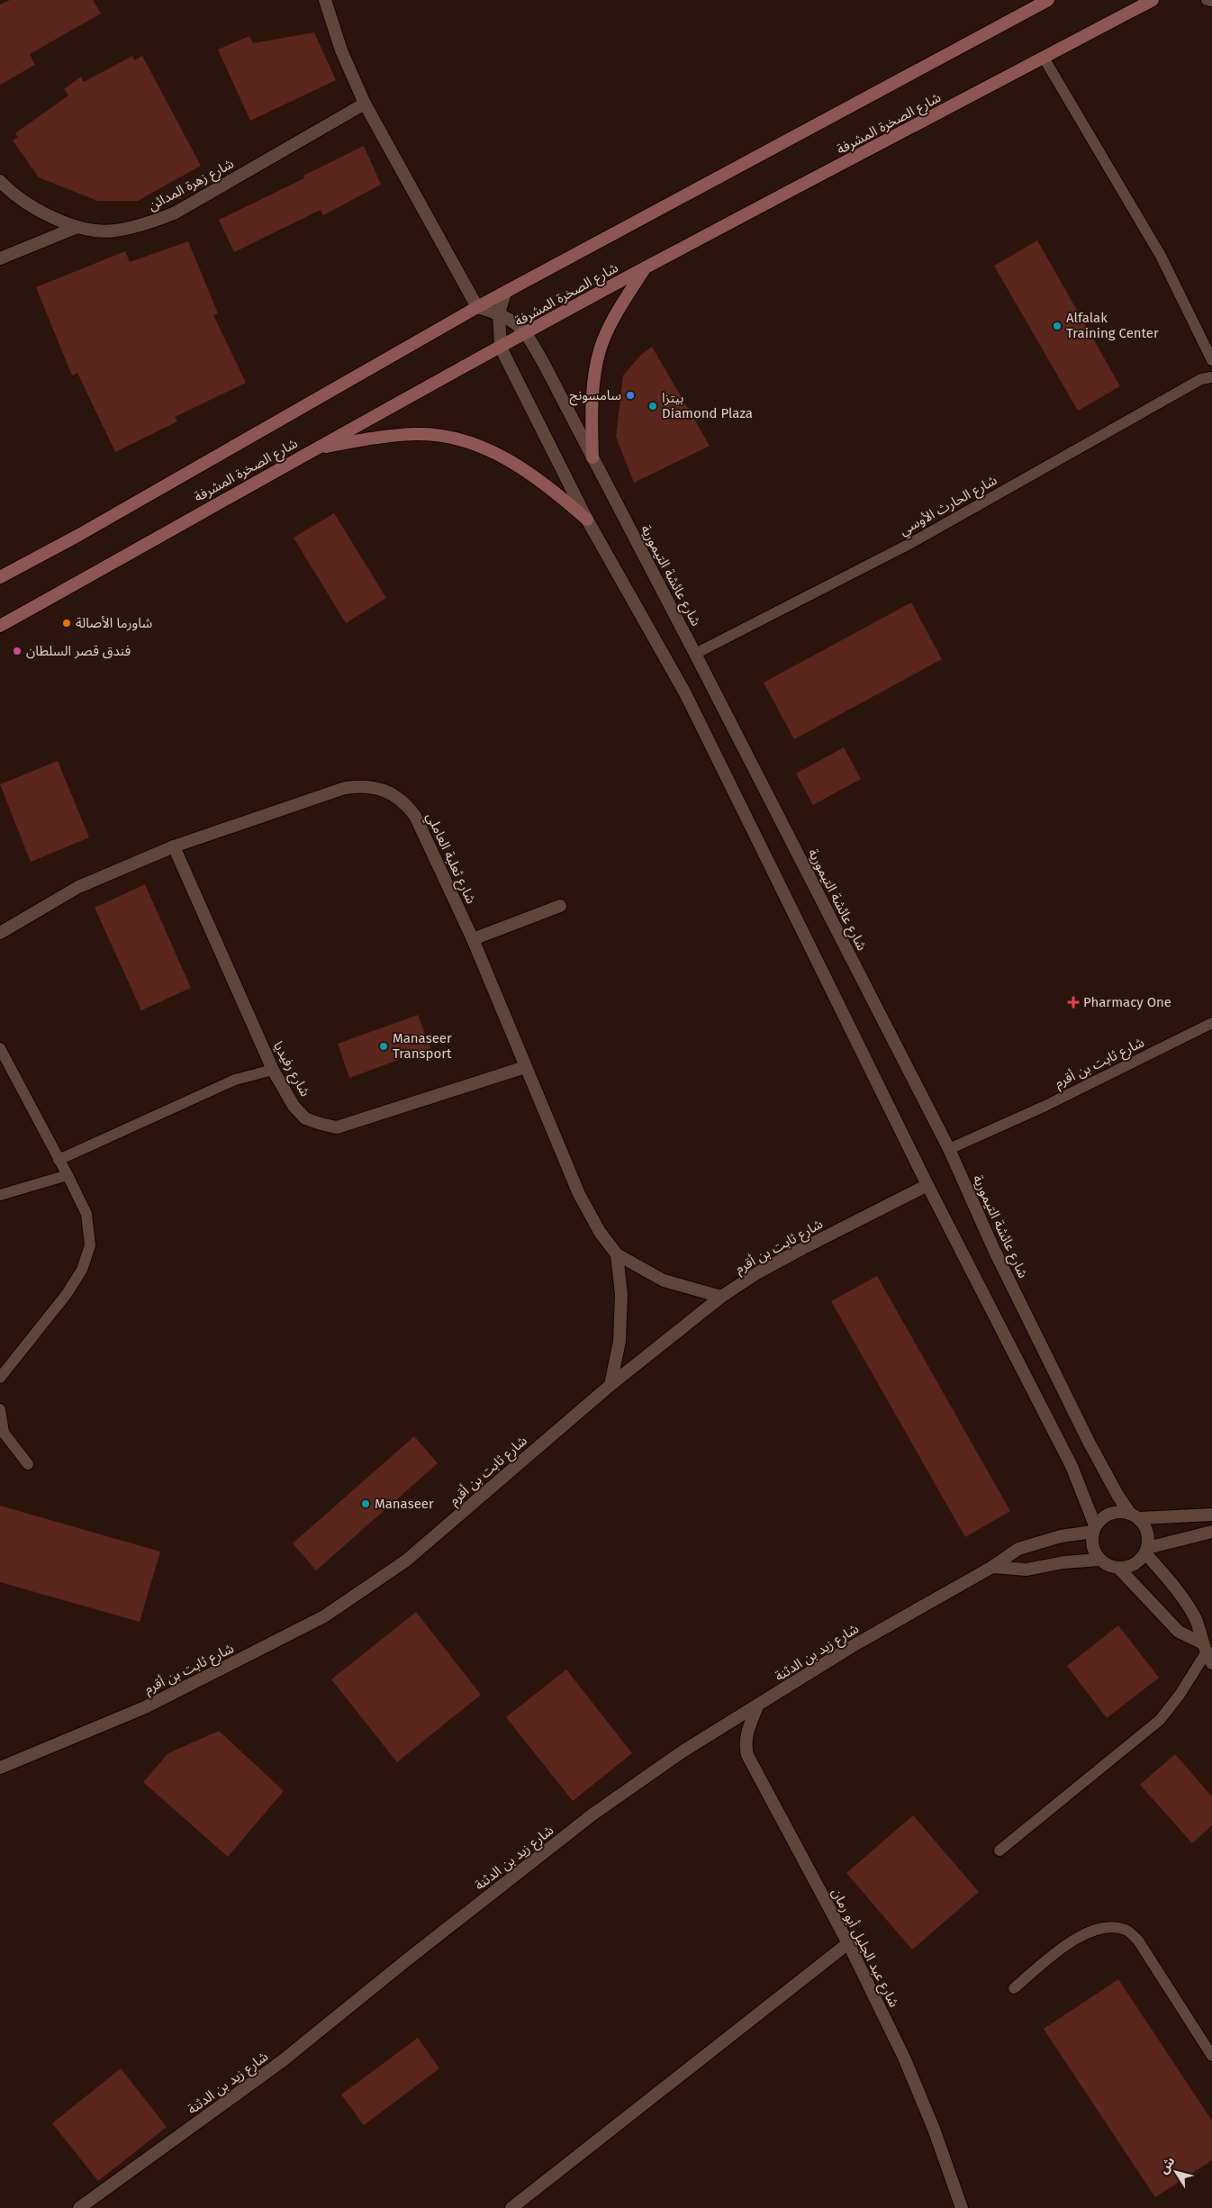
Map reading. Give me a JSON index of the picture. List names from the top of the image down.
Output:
{
  "streets": {
    "main road": ["شارع الصخرة المشرفة"],
    "street": [
      "شارع زهرة المدائن",
      "شارع عائشة التيمورية",
      "شارع ثعلبة العاملي",
      "شارع ثابت بن أقرم",
      "شارع رفيديا",
      "شارع زيد بن الدثنة",
      "شارع عبد الجليل أبو رمان"
    ],
    "lane": ["شارع الحارث الأوسي"]
  },
  "crossings": [
    ["شارع الصخرة المشرفة", "شارع عائشة التيمورية"],
    ["شارع الحارث الأوسي", "شارع عائشة التيمورية"],
    ["شارع عائشة التيمورية", "شارع ثابت بن أقرم"],
    ["شارع عائشة التيمورية", "شارع زيد بن الدثنة"],
    ["شارع ثعلبة العاملي", "شارع ثابت بن أقرم"],
    ["شارع ثعلبة العاملي", "شارع رفيديا"],
    ["شارع زيد بن الدثنة", "شارع عبد الجليل أبو رمان"]
  ],
  "places": {
    "other": [
      "Alfalak Training Center",
      "سامسونج",
      "بيتزا Diamond Plaza",
      "شاورما الأصالة",
      "فندق قصر السلطان",
      "Manaseer Transport",
      "Manaseer"
    ],
    "health": ["Pharmacy One"]
  },
  "north": "top left"
}
